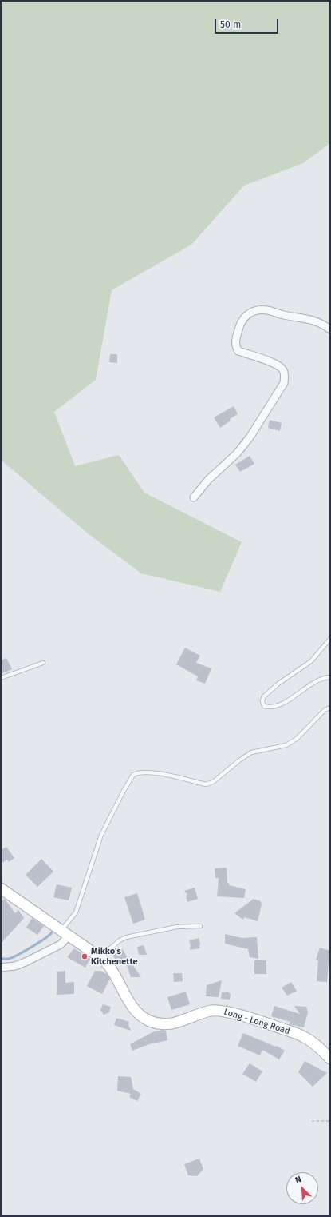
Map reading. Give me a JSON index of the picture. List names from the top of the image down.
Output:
{
  "streets": {
    "main road": ["Long - Long Road"]
  },
  "places": ["Mikko's Kitchenette"],
  "scale_bar": "50 m",
  "north": "top left"
}
